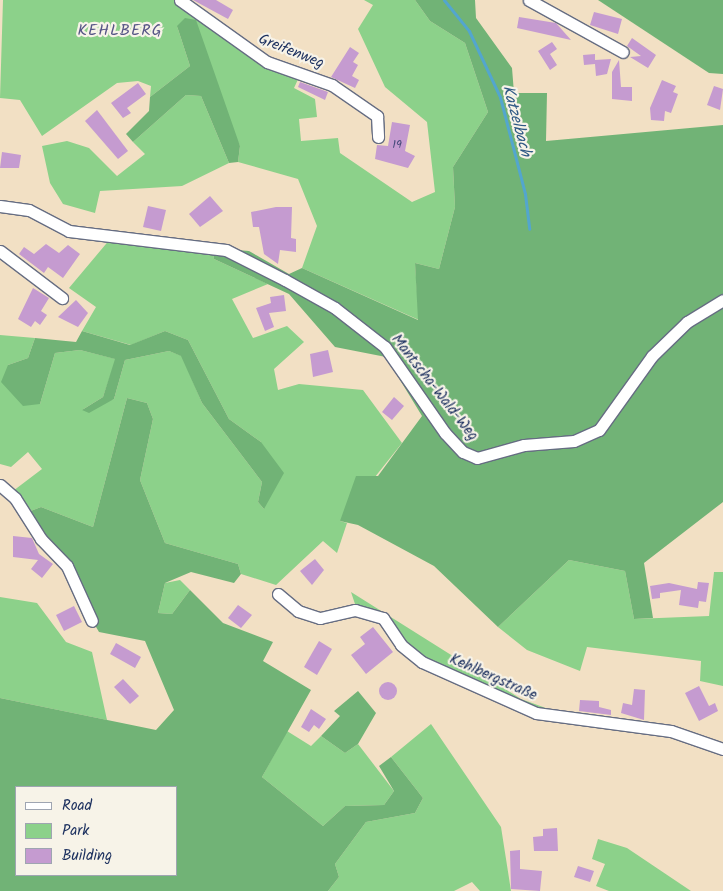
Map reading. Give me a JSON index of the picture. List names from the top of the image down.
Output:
{
  "streets": {
    "street": ["Greifenweg", "Mantscha-Wald-Weg", "Kehlbergstraße"]
  },
  "districts": ["KEHLBERG"],
  "water": ["Katzelbach"],
  "house_numbers": ["19"],
  "legend": ["Road", "Park", "Building"]
}
